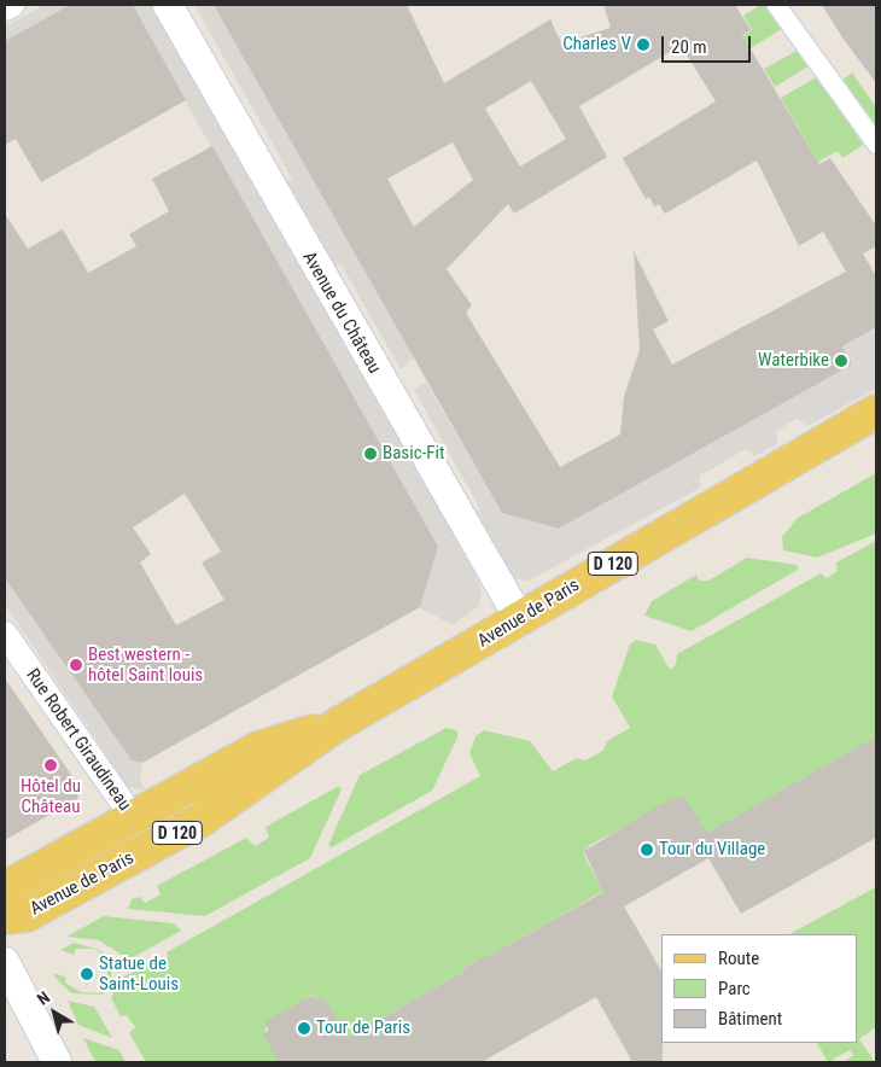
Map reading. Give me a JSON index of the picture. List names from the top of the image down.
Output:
{
  "streets": {
    "main road": ["D 120", "Avenue de Paris"],
    "street": ["Avenue du Château", "Rue Robert Giraudineau"]
  },
  "crossings": [
    ["Avenue du Château", "Avenue de Paris"],
    ["Avenue de Paris", "Rue Robert Giraudineau"]
  ],
  "places": [
    "Charles V",
    "Waterbike",
    "Basic-Fit",
    "Best western - hôtel Saint louis",
    "Hôtel du Château",
    "Tour du Village",
    "Statue de Saint-Louis",
    "Tour de Paris"
  ],
  "legend": ["Route", "Parc", "Bâtiment"],
  "scale_bar": "20 m",
  "north": "top left"
}
